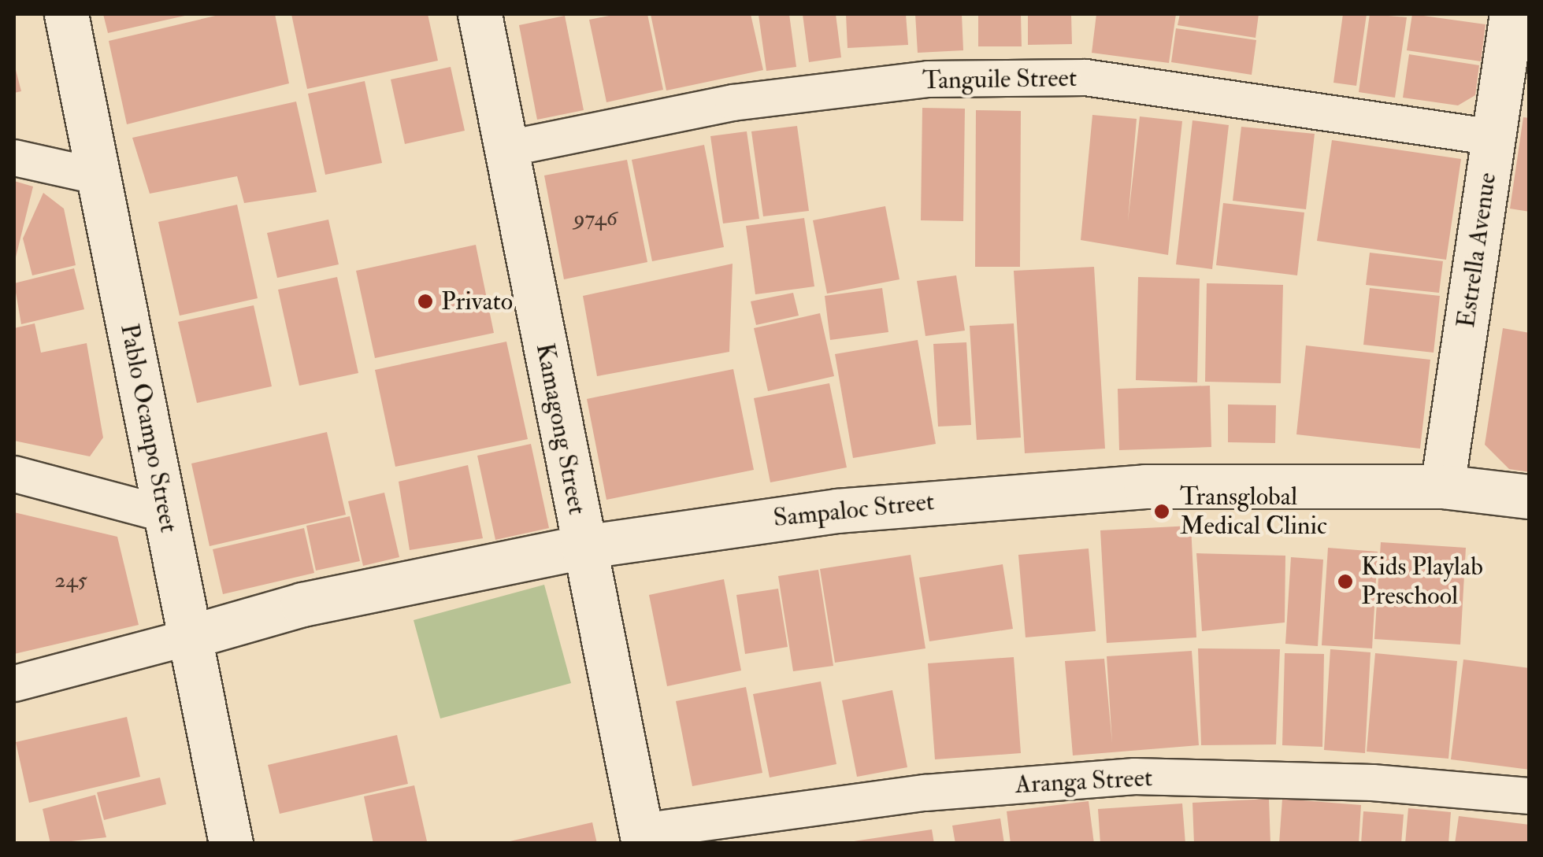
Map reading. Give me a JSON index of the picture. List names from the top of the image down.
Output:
{
  "streets": {
    "street": [
      "Tanguile Street",
      "Estrella Avenue",
      "Pablo Ocampo Street",
      "Kamagong Street",
      "Sampaloc Street",
      "Aranga Street"
    ]
  },
  "crossings": [
    ["Tanguile Street", "Estrella Avenue"],
    ["Tanguile Street", "Kamagong Street"],
    ["Estrella Avenue", "Sampaloc Street"],
    ["Pablo Ocampo Street", "Sampaloc Street"],
    ["Kamagong Street", "Sampaloc Street"],
    ["Kamagong Street", "Aranga Street"]
  ],
  "places": ["Privato", "Transglobal Medical Clinic", "Kids Playlab Preschool"],
  "house_numbers": ["9746", "245"]
}
